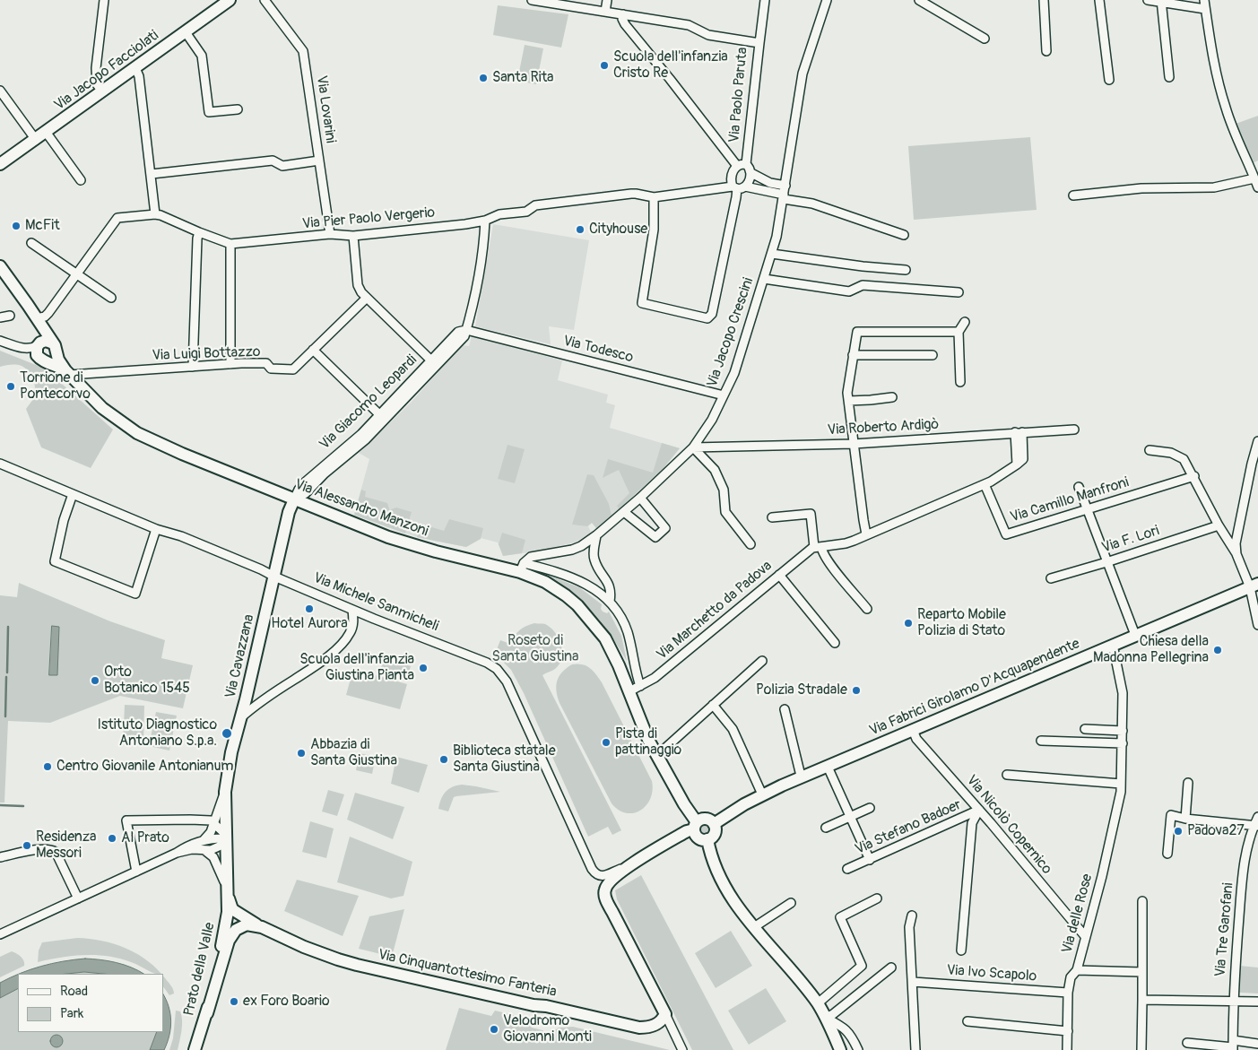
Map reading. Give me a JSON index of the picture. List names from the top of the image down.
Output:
{
  "streets": {
    "main road": [
      "Via Jacopo Facciolati",
      "Via Giacomo Leopardi",
      "Via Alessandro Manzoni",
      "Via Cavazzana",
      "Via Fabrici Girolamo D'Acquapendente",
      "Prato della Valle",
      "Via Cinquantottesimo Fanteria"
    ],
    "street": [
      "Via Paolo Paruta",
      "Via Lovarini",
      "Via Pier Paolo Vergerio",
      "Via Jacopo Crescini",
      "Via Todesco",
      "Via Luigi Bottazzo",
      "Via Roberto Ardigò",
      "Via Camillo Manfroni",
      "Via F. Lori",
      "Via Michele Sanmicheli",
      "Via Marchetto da Padova",
      "Via Nicolò Copernico",
      "Via Stefano Badoer",
      "Via delle Rose",
      "Via Tre Garofani",
      "Via Ivo Scapolo"
    ]
  },
  "crossings": [
    ["Via Paolo Paruta", "Via Pier Paolo Vergerio"],
    ["Via Lovarini", "Via Pier Paolo Vergerio"],
    ["Via Pier Paolo Vergerio", "Via Jacopo Crescini"],
    ["Via Jacopo Crescini", "Via Todesco"],
    ["Via Jacopo Crescini", "Via Roberto Ardigò"],
    ["Via Jacopo Crescini", "Via Alessandro Manzoni"],
    ["Via Todesco", "Via Giacomo Leopardi"],
    ["Via Luigi Bottazzo", "Via Alessandro Manzoni"],
    ["Via Giacomo Leopardi", "Via Alessandro Manzoni"],
    ["Via Giacomo Leopardi", "Via Michele Sanmicheli"],
    ["Via Giacomo Leopardi", "Via Cavazzana"],
    ["Via Roberto Ardigò", "Via Marchetto da Padova"],
    ["Via Camillo Manfroni", "Via Marchetto da Padova"],
    ["Via Alessandro Manzoni", "Via Marchetto da Padova"],
    ["Via Alessandro Manzoni", "Via Fabrici Girolamo D'Acquapendente"],
    ["Via Michele Sanmicheli", "Via Cavazzana"],
    ["Via Cavazzana", "Prato della Valle"],
    ["Via Fabrici Girolamo D'Acquapendente", "Via Nicolò Copernico"],
    ["Via Fabrici Girolamo D'Acquapendente", "Via delle Rose"],
    ["Via Nicolò Copernico", "Via Stefano Badoer"],
    ["Via Nicolò Copernico", "Via delle Rose"],
    ["Via delle Rose", "Via Ivo Scapolo"],
    ["Prato della Valle", "Via Cinquantottesimo Fanteria"]
  ],
  "parks": ["Roseto di Santa Giustina"],
  "places": [
    "Scuola dell'infanzia Cristo Re",
    "Santa Rita",
    "McFit",
    "Cityhouse",
    "Torrione di Pontecorvo",
    "Hotel Aurora",
    "Reparto Mobile Polizia di Stato",
    "Chiesa della Madonna Pellegrina",
    "Scuola dell'infanzia Giustina Pianta",
    "Orto Botanico 1545",
    "Polizia Stradale",
    "Istituto Diagnostico Antoniano S.p.a.",
    "Pista di pattinaggio",
    "Abbazia di Santa Giustina",
    "Biblioteca statale Santa Giustina",
    "Centro Giovanile Antonianum",
    "Padova27",
    "Al Prato",
    "Residenza Messori",
    "ex Foro Boario",
    "Velodromo Giovanni Monti"
  ],
  "legend": ["Road", "Park"]
}
